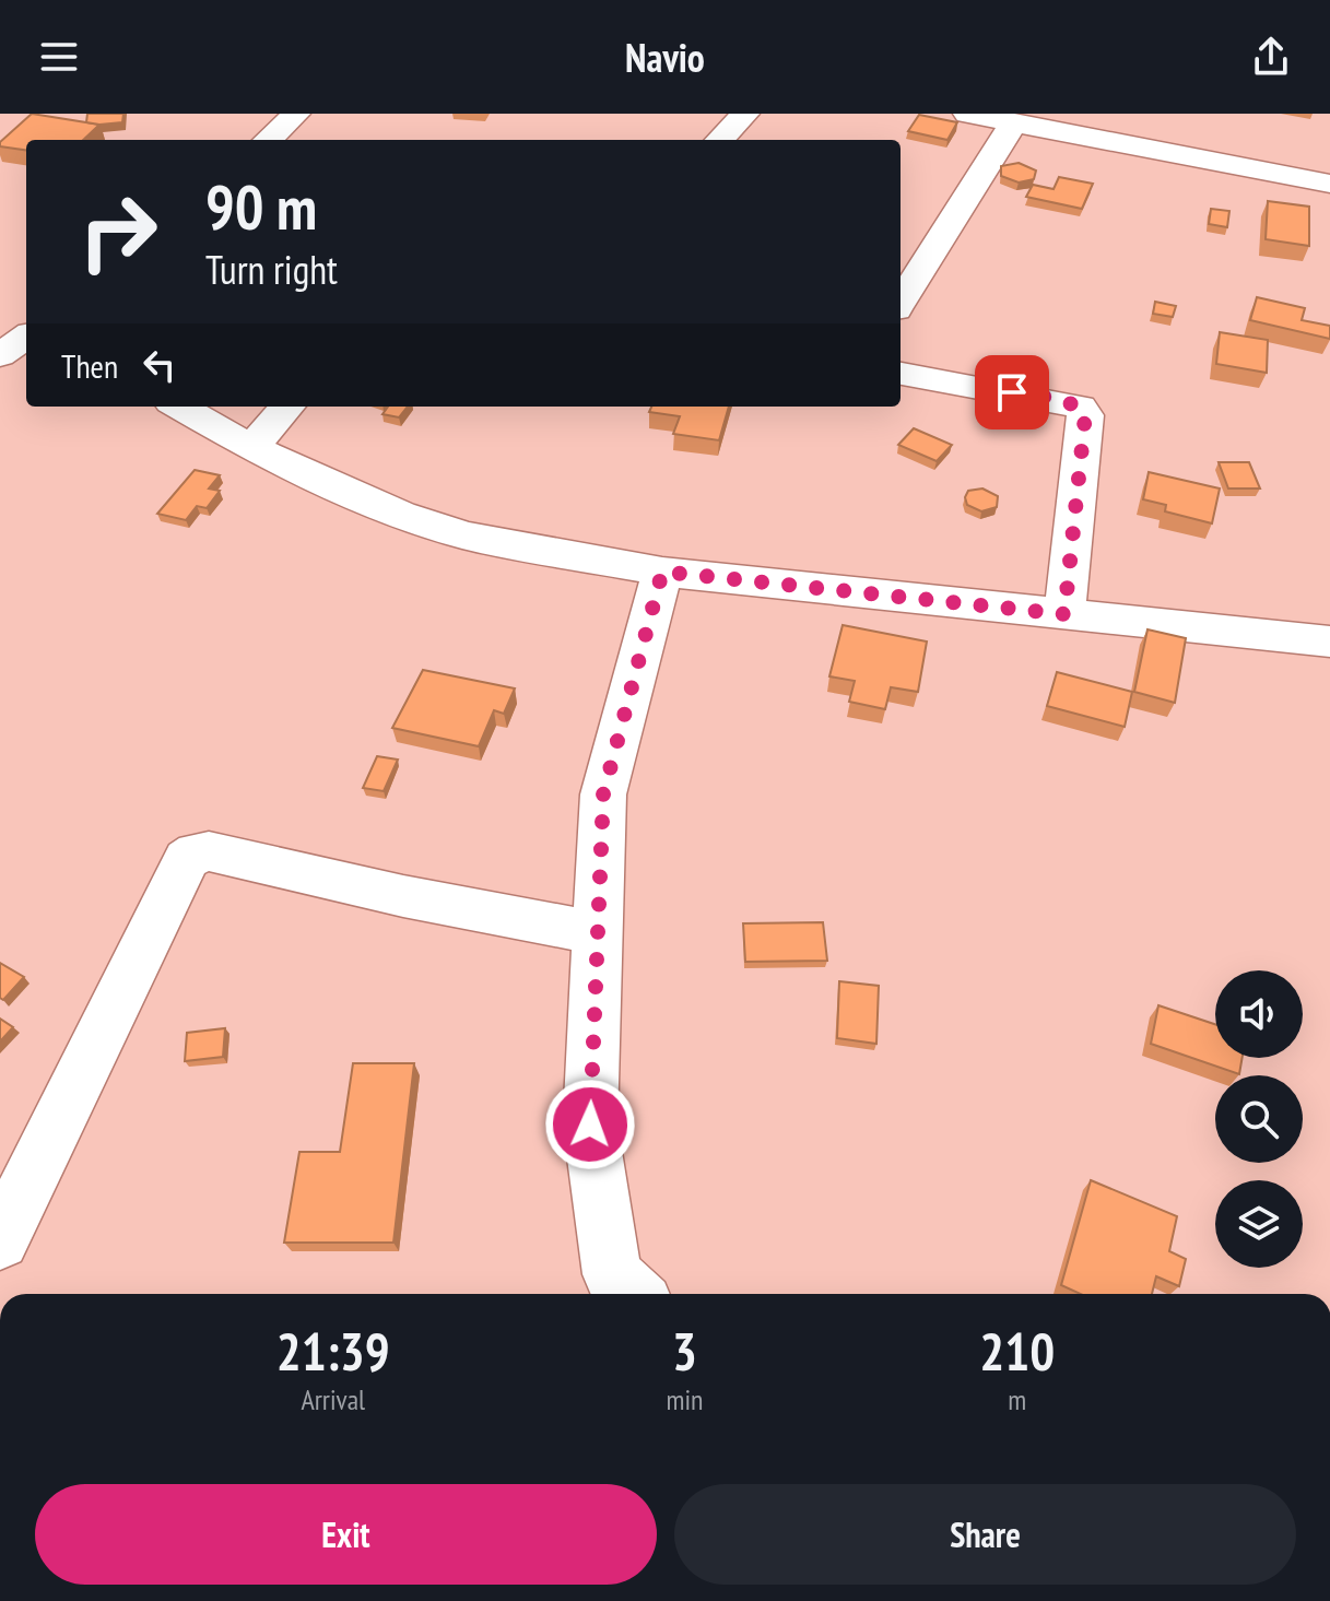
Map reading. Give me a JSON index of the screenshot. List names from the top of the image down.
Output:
{
  "page": {
    "header": "Navio",
    "turn": ["90 m", "Turn right"],
    "then": "Then",
    "eta": [
      "21:39",
      "Arrival",
      "3",
      "min",
      "210",
      "m"
    ],
    "buttons": ["Exit", "Share"]
  }
}
